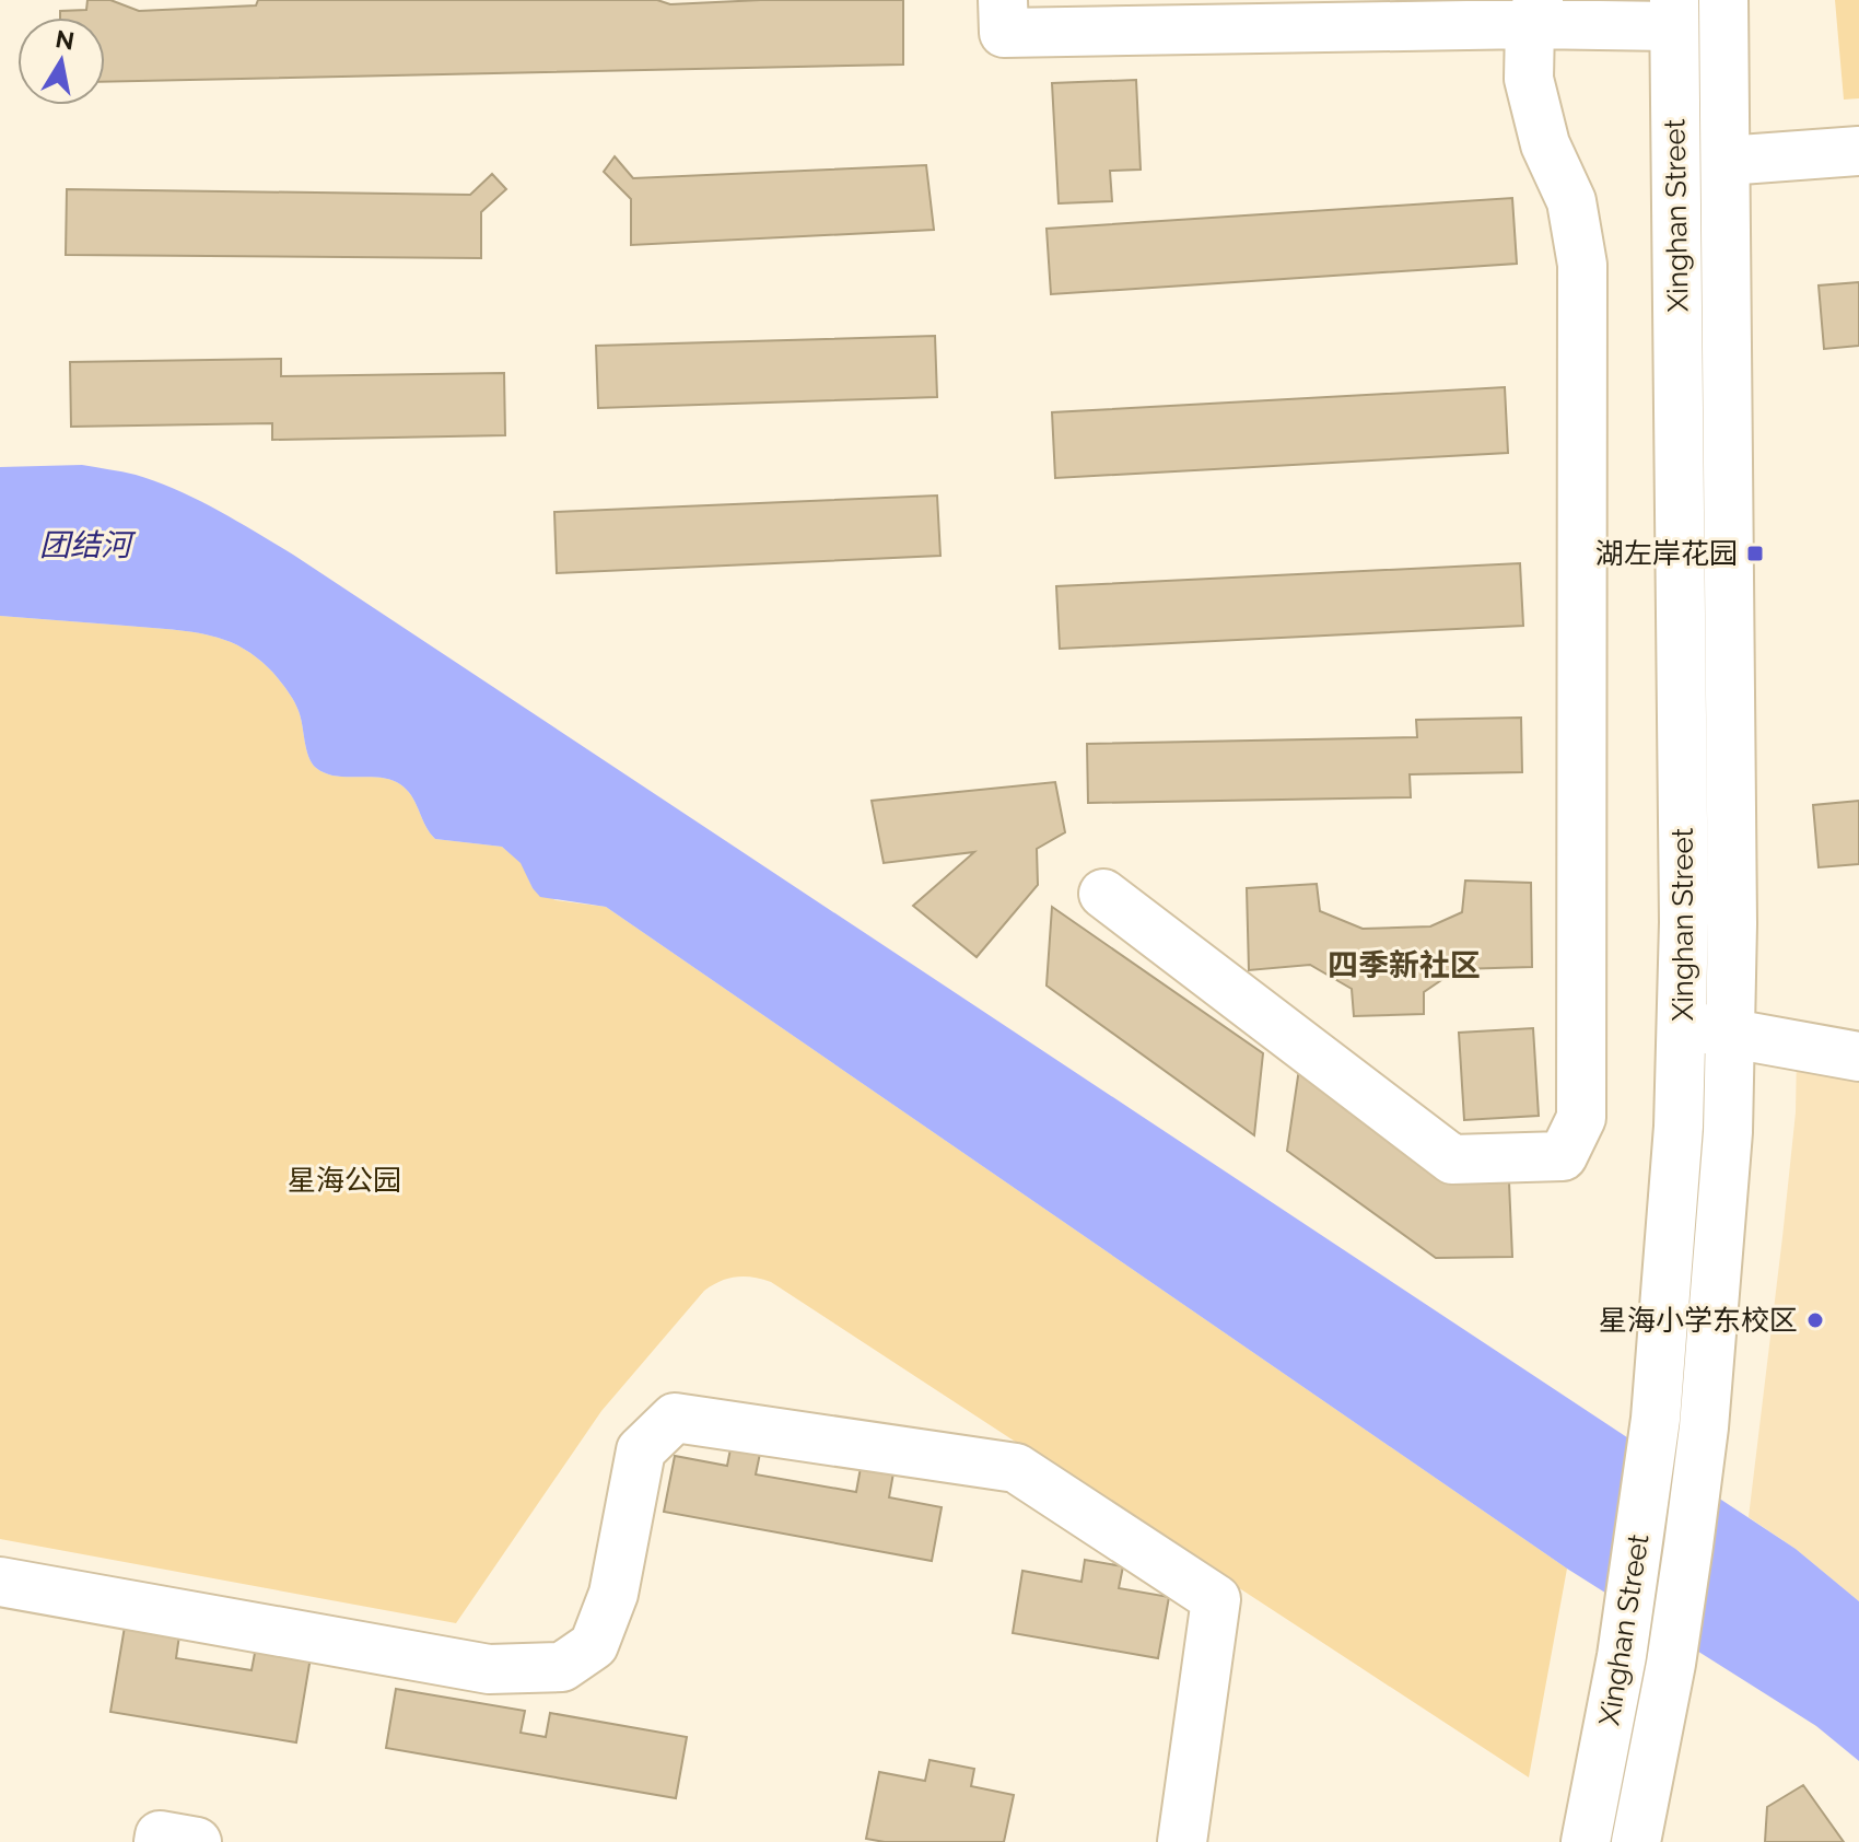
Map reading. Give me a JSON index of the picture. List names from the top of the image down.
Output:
{
  "streets": {
    "main road": ["Xinghan Street"]
  },
  "districts": ["四季新社区"],
  "water": ["团结河"],
  "parks": ["星海公园"],
  "places": {
    "transit": ["湖左岸花园"],
    "other": ["星海小学东校区"]
  },
  "north": "top"
}
